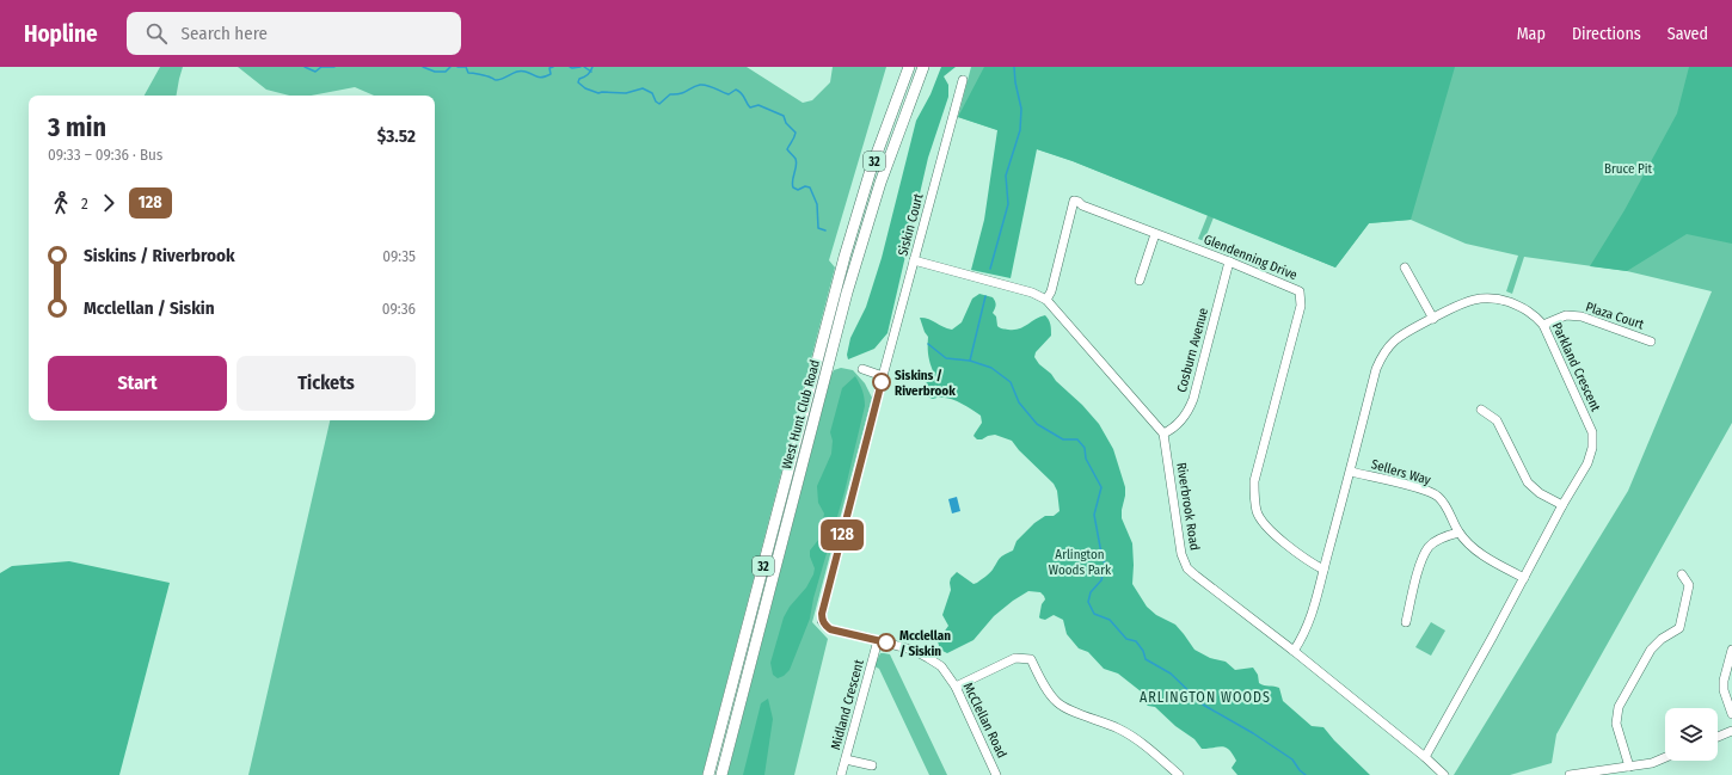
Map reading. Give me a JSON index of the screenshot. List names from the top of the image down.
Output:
{
  "streets": {
    "main road": ["32", "West Hunt Club Road"],
    "street": [
      "Siskin Court",
      "Glendenning Drive",
      "Plaza Court",
      "Cosburn Avenue",
      "Parkland Crescent",
      "Sellers Way",
      "Riverbrook Road",
      "Midland Crescent",
      "McClellan Road"
    ]
  },
  "crossings": [
    ["Siskin Court", "McClellan Road"],
    ["Glendenning Drive", "Cosburn Avenue"],
    ["Glendenning Drive", "Parkland Crescent"],
    ["Plaza Court", "Parkland Crescent"],
    ["Cosburn Avenue", "Riverbrook Road"],
    ["Parkland Crescent", "Sellers Way"],
    ["Parkland Crescent", "Riverbrook Road"],
    ["Midland Crescent", "McClellan Road"]
  ],
  "districts": ["ARLINGTON WOODS"],
  "parks": ["Bruce Pit", "Arlington Woods Park"],
  "places": ["Siskins / Riverbrook", "Mcclellan / Siskin"],
  "lines": ["bus line 128"],
  "page": {
    "header": "Hopline",
    "search": "Search here",
    "nav": ["Map", "Directions", "Saved"],
    "on_map": "128",
    "heading": ["3 min", "09:33 – 09:36 · Bus", "$3.52"],
    "legs": ["2", "128"],
    "list": [
      {
        "name": "Siskins / Riverbrook",
        "value": "09:35"
      },
      {
        "name": "Mcclellan / Siskin",
        "value": "09:36"
      }
    ],
    "buttons": ["Start", "Tickets"]
  }
}
